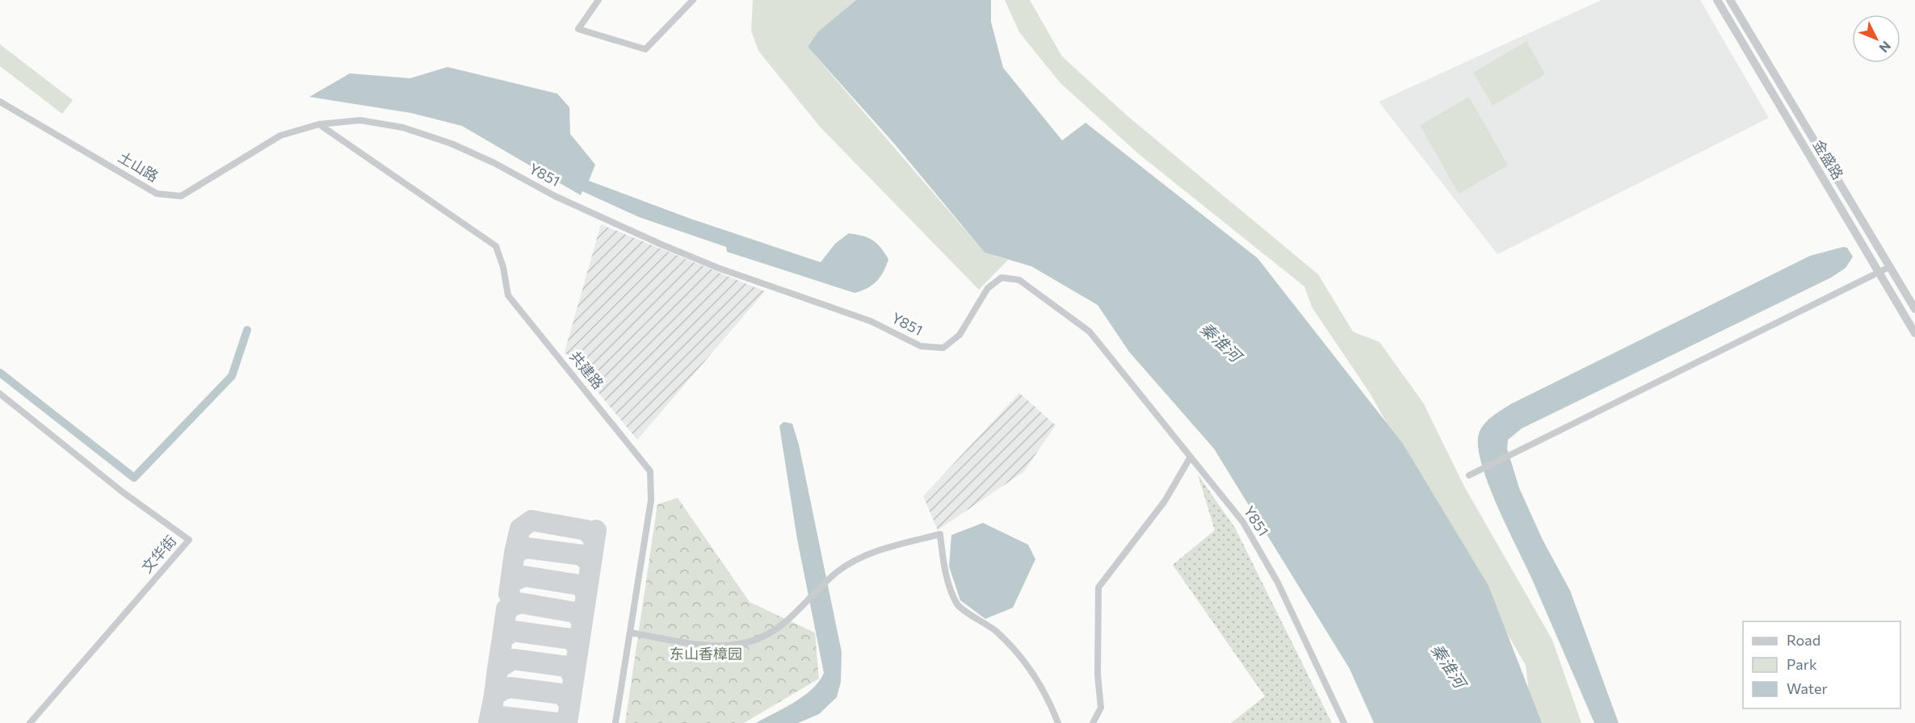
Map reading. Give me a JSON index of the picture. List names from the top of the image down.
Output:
{
  "streets": {
    "street": [
      "金盛路",
      "土山路",
      "Y851",
      "共建路",
      "文华街"
    ]
  },
  "crossings": [
    ["土山路", "Y851"],
    ["土山路", "共建路"],
    ["Y851", "共建路"]
  ],
  "water": ["秦淮河"],
  "parks": ["东山香樟园"],
  "legend": ["Road", "Park", "Water"],
  "north": "bottom right"
}
